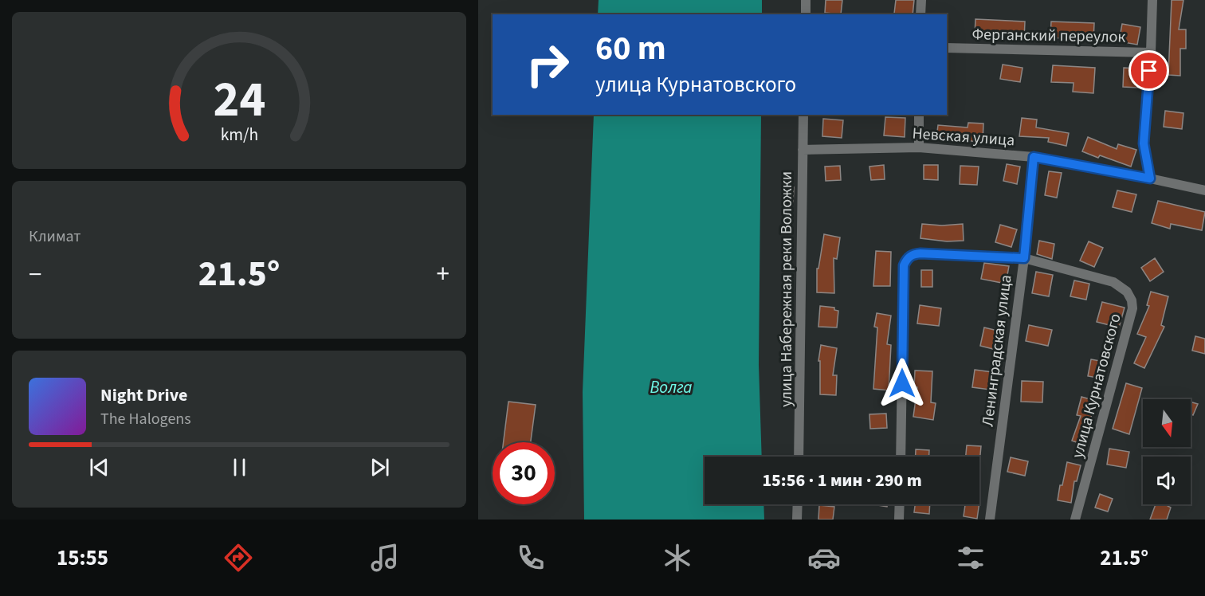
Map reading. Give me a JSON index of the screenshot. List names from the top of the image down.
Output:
{
  "streets": {
    "street": [
      "Ферганский переулок",
      "Невская улица",
      "улица Набережная реки Воложки",
      "Ленинградская улица",
      "улица Курнатовского"
    ]
  },
  "crossings": [
    ["Невская улица", "улица Набережная реки Воложки"],
    ["Невская улица", "Ленинградская улица"],
    ["Ленинградская улица", "улица Курнатовского"]
  ],
  "water": ["Волга"],
  "north": "bottom",
  "page": {
    "turn": ["60 m", "улица Курнатовского"],
    "tile": "Климат",
    "heat": ["−", "21.5°", "+"],
    "song": ["Night Drive", "The Halogens"],
    "limit": "30",
    "trip": "15:56 · 1 мин · 290 m",
    "tabs": ["15:55", "21.5°"],
    "gauge": ["24", "km/h"]
  }
}
